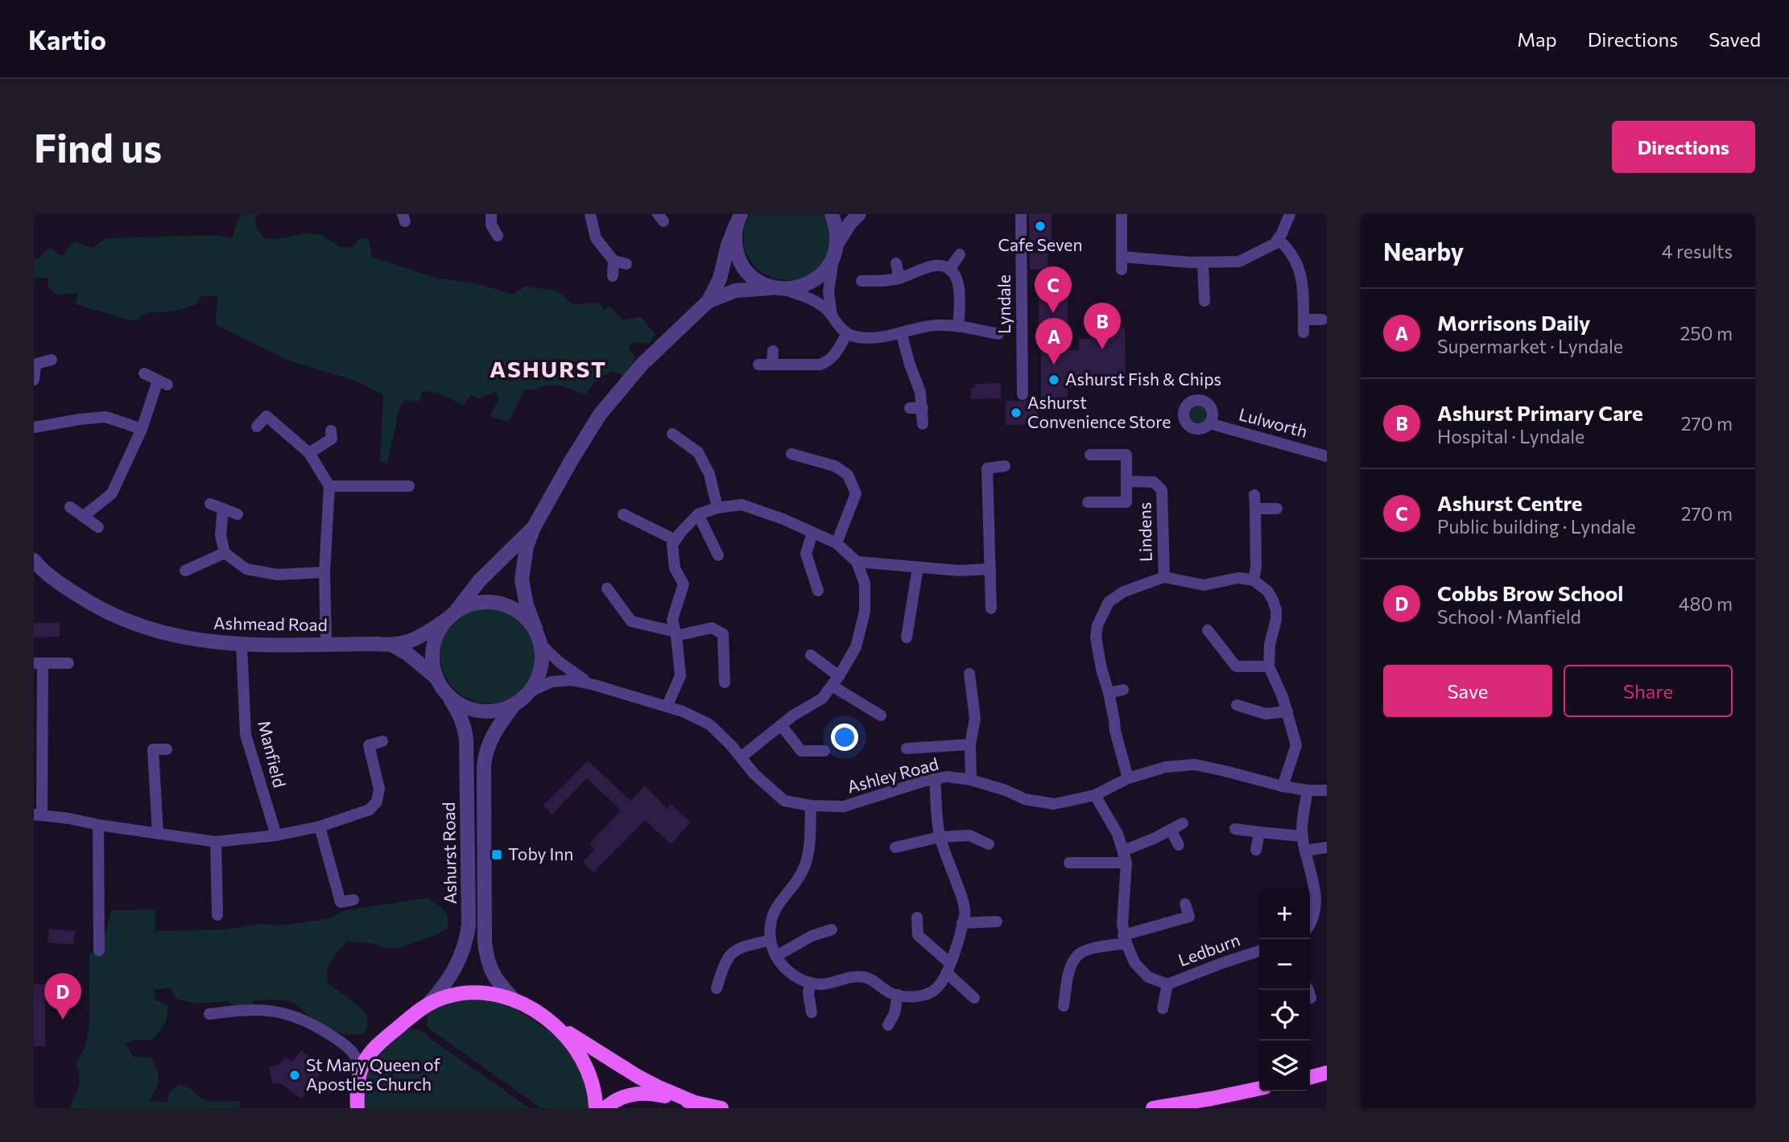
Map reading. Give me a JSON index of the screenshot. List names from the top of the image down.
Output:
{
  "streets": {
    "street": [
      "Lyndale",
      "Lulworth",
      "Lindens",
      "Ashmead Road",
      "Manfield",
      "Ashley Road",
      "Ashurst Road",
      "Ledburn"
    ]
  },
  "crossings": [
    ["Lindens", "Ashley Road"],
    ["Ashmead Road", "Manfield"],
    ["Ashmead Road", "Ashley Road"],
    ["Ashmead Road", "Ashurst Road"],
    ["Ashley Road", "Ashurst Road"],
    ["Ashley Road", "Ledburn"]
  ],
  "districts": ["ASHURST"],
  "places": {
    "other": [
      "Cafe Seven",
      "Ashurst Fish & Chips",
      "Ashurst Convenience Store",
      "St Mary Queen of Apostles Church"
    ],
    "transit": ["Toby Inn"]
  },
  "page": {
    "header": "Kartio",
    "nav": ["Map", "Directions", "Saved"],
    "buttons": [
      "Directions",
      ["Save", "Share"]
    ],
    "title": "Find us",
    "heading": ["Nearby", "4 results"],
    "pins": [
      "C",
      "B",
      "A",
      "D"
    ],
    "list": [
      {
        "mark": "A",
        "name": "Morrisons Daily",
        "note": "Supermarket · Lyndale",
        "value": "250 m"
      },
      {
        "mark": "B",
        "name": "Ashurst Primary Care",
        "note": "Hospital · Lyndale",
        "value": "270 m"
      },
      {
        "mark": "C",
        "name": "Ashurst Centre",
        "note": "Public building · Lyndale",
        "value": "270 m"
      },
      {
        "mark": "D",
        "name": "Cobbs Brow School",
        "note": "School · Manfield",
        "value": "480 m"
      }
    ],
    "map_buttons": ["+", "−"]
  }
}
